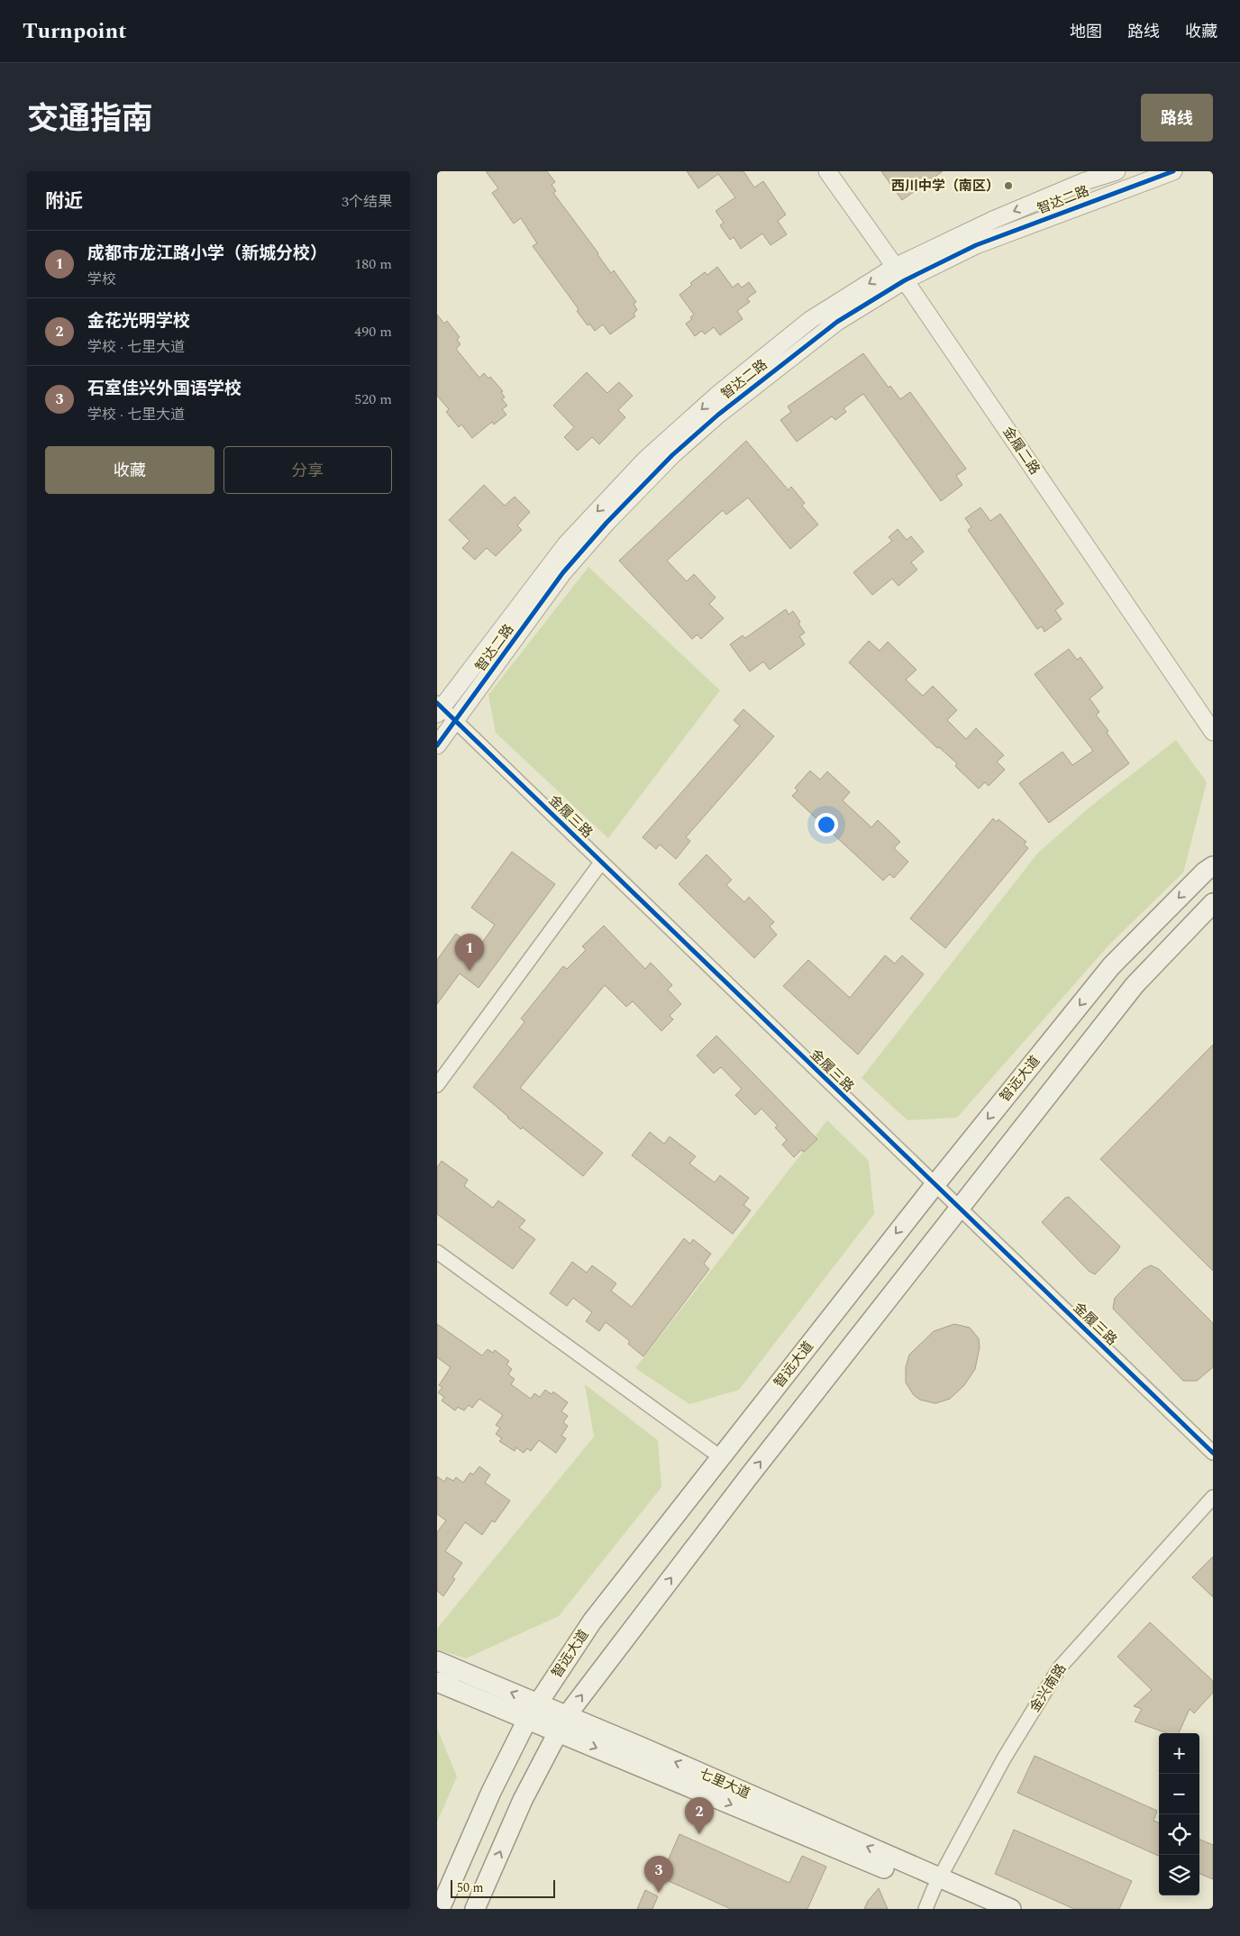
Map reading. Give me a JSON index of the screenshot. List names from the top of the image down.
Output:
{
  "streets": {
    "main road": ["智远大道", "七里大道"],
    "street": [
      "智达二路",
      "金履二路",
      "金履三路",
      "金兴南路"
    ]
  },
  "crossings": [
    ["智达二路", "金履二路"],
    ["智达二路", "金履三路"],
    ["金履三路", "智远大道"],
    ["智远大道", "七里大道"],
    ["金兴南路", "七里大道"]
  ],
  "places": ["西川中学（南区）"],
  "scale_bar": "50 m",
  "page": {
    "header": "Turnpoint",
    "nav": ["地图", "路线", "收藏"],
    "title": "交通指南",
    "buttons": [
      "路线",
      ["收藏", "分享"]
    ],
    "heading": ["附近", "3个结果"],
    "list": [
      {
        "mark": "1",
        "name": "成都市龙江路小学（新城分校）",
        "note": "学校",
        "value": "180 m"
      },
      {
        "mark": "2",
        "name": "金花光明学校",
        "note": "学校 · 七里大道",
        "value": "490 m"
      },
      {
        "mark": "3",
        "name": "石室佳兴外国语学校",
        "note": "学校 · 七里大道",
        "value": "520 m"
      }
    ],
    "pins": ["1", "2", "3"],
    "map_buttons": ["+", "−"],
    "scale": "50 m"
  }
}
